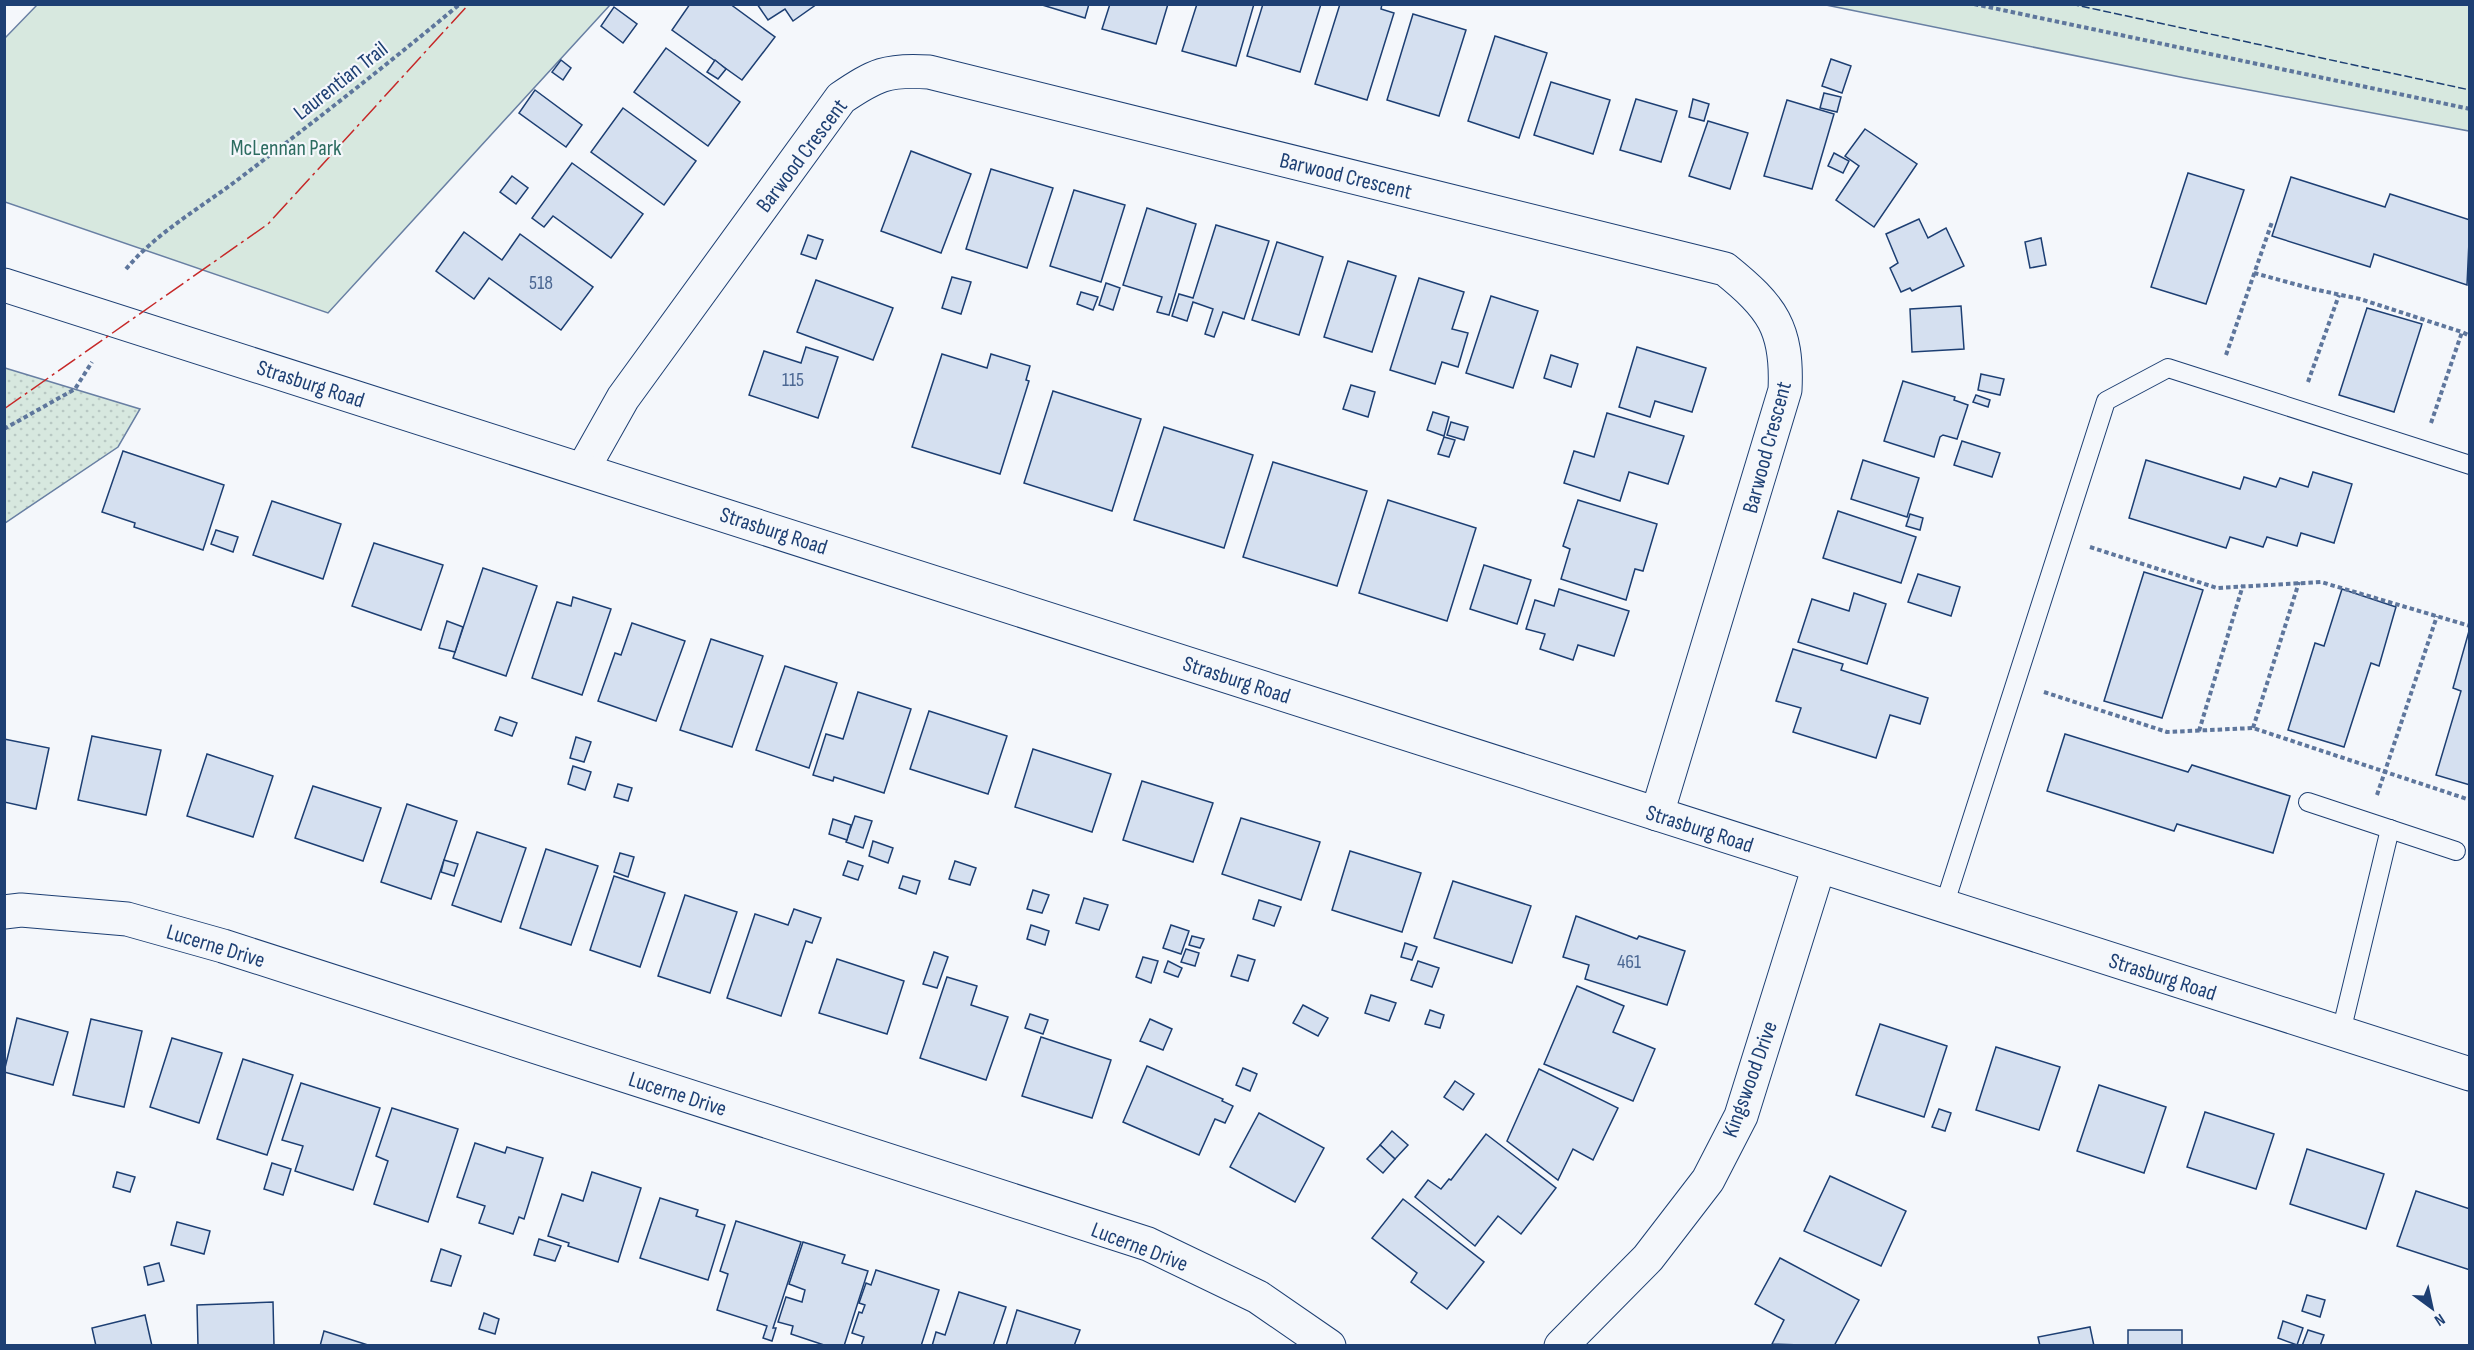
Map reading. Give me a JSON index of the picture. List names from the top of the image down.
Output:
{
  "streets": {
    "street": [
      "Barwood Crescent",
      "Strasburg Road",
      "Lucerne Drive",
      "Kingswood Drive"
    ],
    "path": ["Laurentian Trail"]
  },
  "crossings": [
    ["Barwood Crescent", "Strasburg Road"],
    ["Strasburg Road", "Kingswood Drive"]
  ],
  "parks": ["McLennan Park"],
  "house_numbers": ["518", "115", "461"],
  "north": "bottom right"
}
